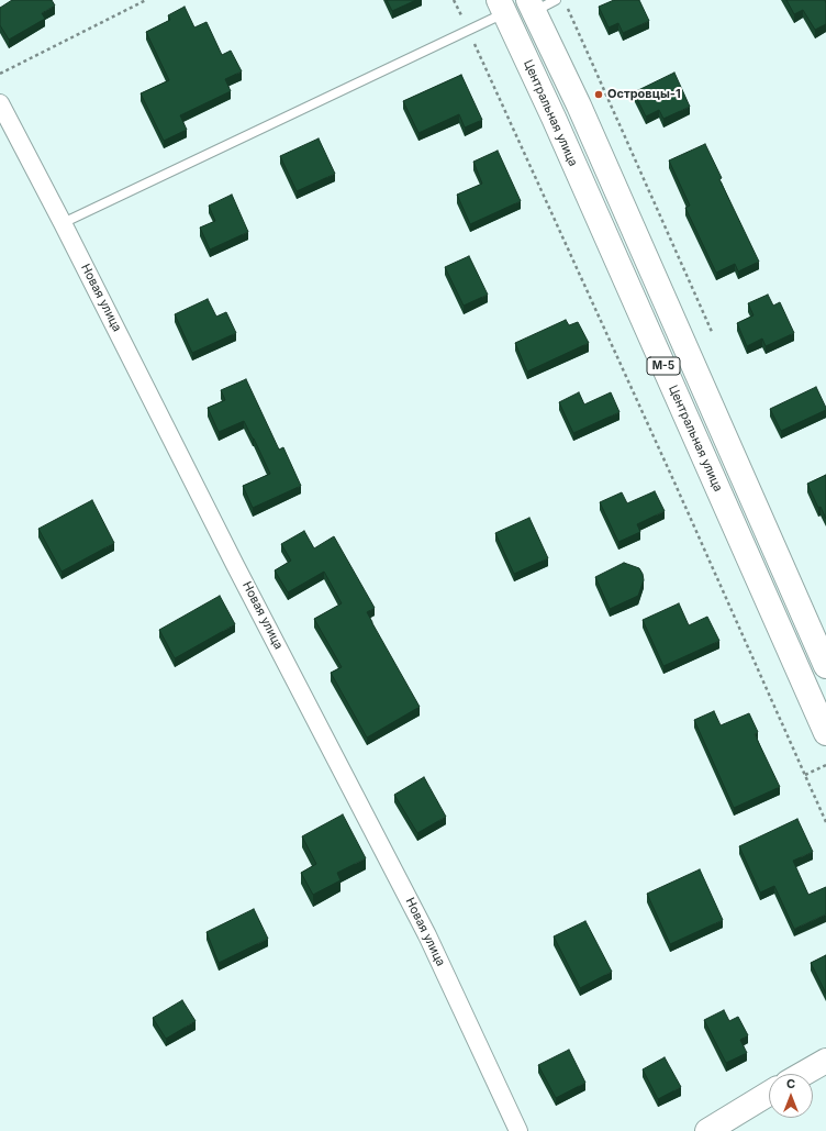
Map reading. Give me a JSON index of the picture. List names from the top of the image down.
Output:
{
  "streets": {
    "main road": ["Центральная улица", "М-5"],
    "street": ["Новая улица"]
  },
  "places": ["Островцы-1"],
  "north": "top"
}
